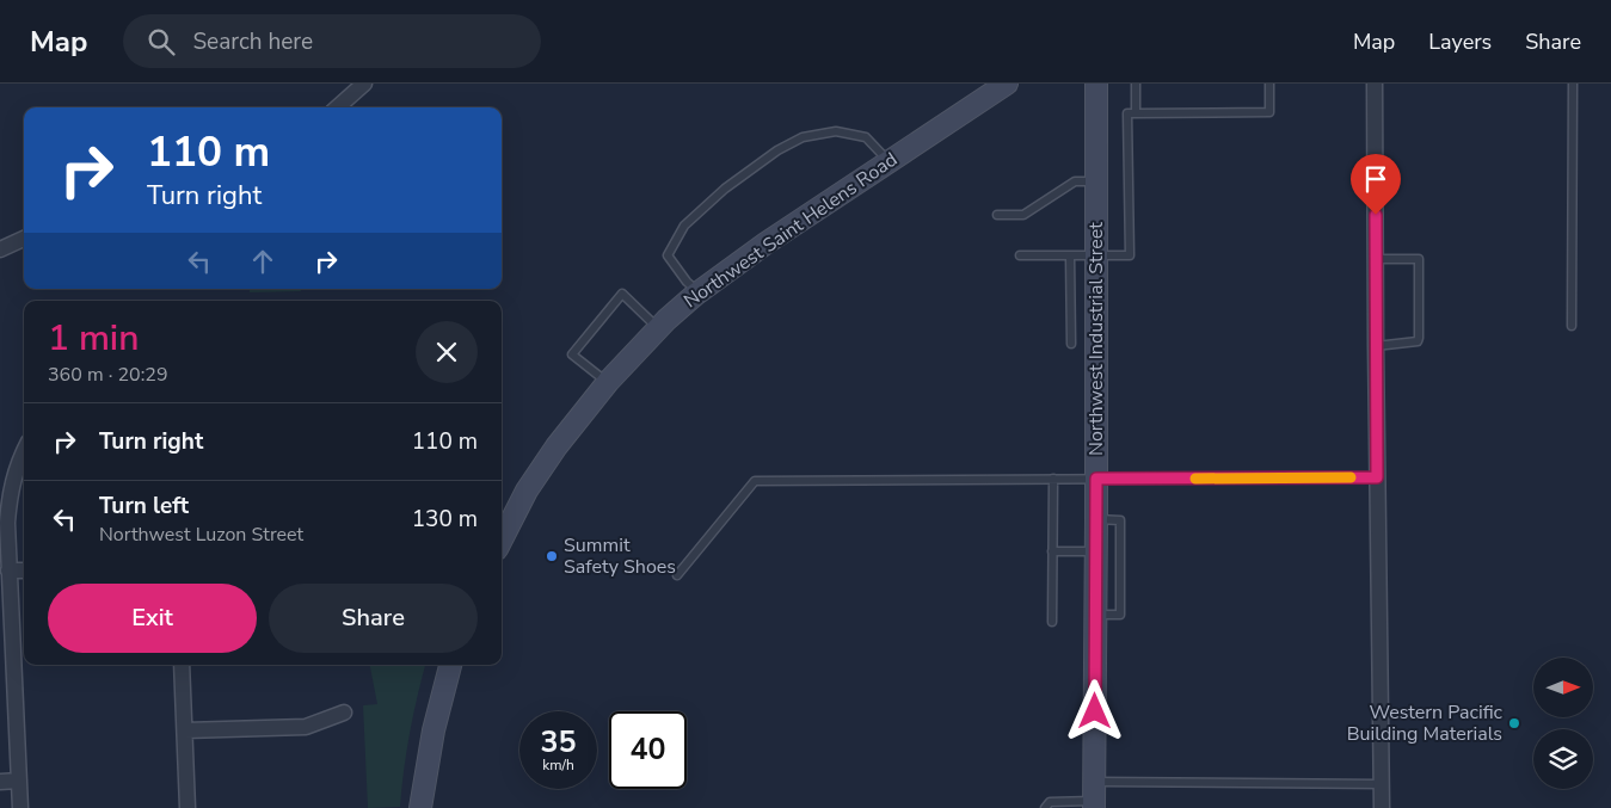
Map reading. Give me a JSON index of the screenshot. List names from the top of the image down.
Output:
{
  "streets": {
    "main road": ["Northwest Saint Helens Road", "Northwest Industrial Street"]
  },
  "places": ["Summit Safety Shoes", "Western Pacific Building Materials"],
  "north": "right",
  "page": {
    "header": "Map",
    "search": "Search here",
    "nav": ["Map", "Layers", "Share"],
    "turn": ["110 m", "Turn right"],
    "heading": ["1 min", "360 m · 20:29"],
    "list": [
      {
        "name": "Turn right",
        "value": "110 m"
      },
      {
        "name": "Turn left",
        "note": "Northwest Luzon Street",
        "value": "130 m"
      }
    ],
    "buttons": ["Exit", "Share"],
    "speed": "35 km/h",
    "limit": "40"
  }
}
